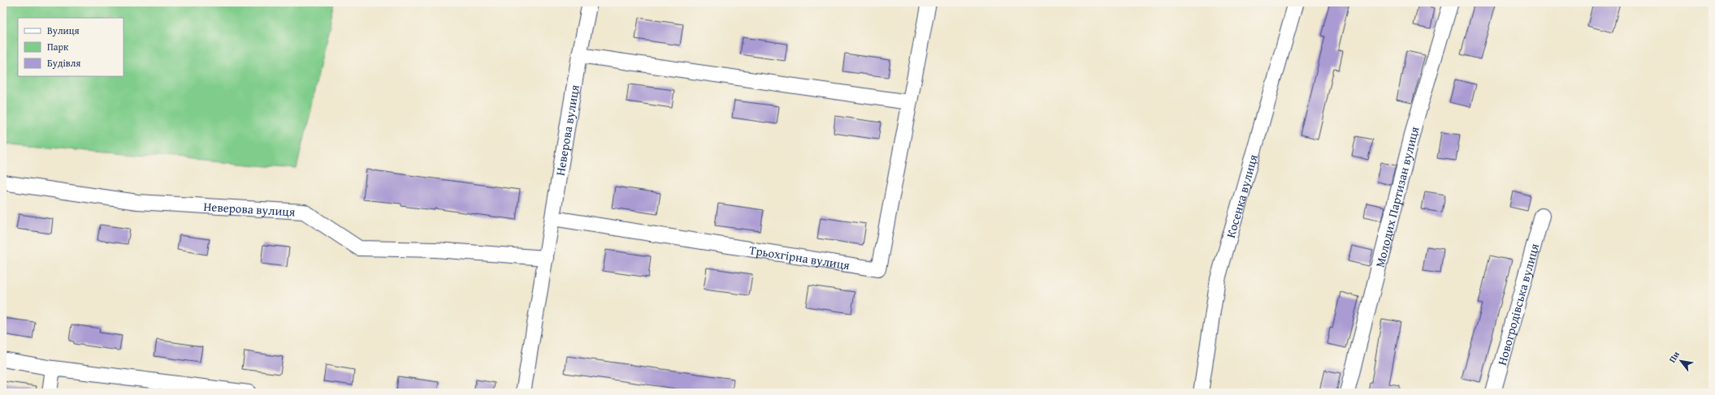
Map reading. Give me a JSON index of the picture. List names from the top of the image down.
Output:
{
  "streets": {
    "street": [
      "Неверова вулиця",
      "Косенка вулиця",
      "Молодих Партизан вулиця",
      "Трьохгірна вулиця",
      "Новогродівська вулиця"
    ]
  },
  "crossings": [
    ["Неверова вулиця", "Трьохгірна вулиця"]
  ],
  "legend": ["Вулиця", "Парк", "Будівля"],
  "north": "top left"
}
